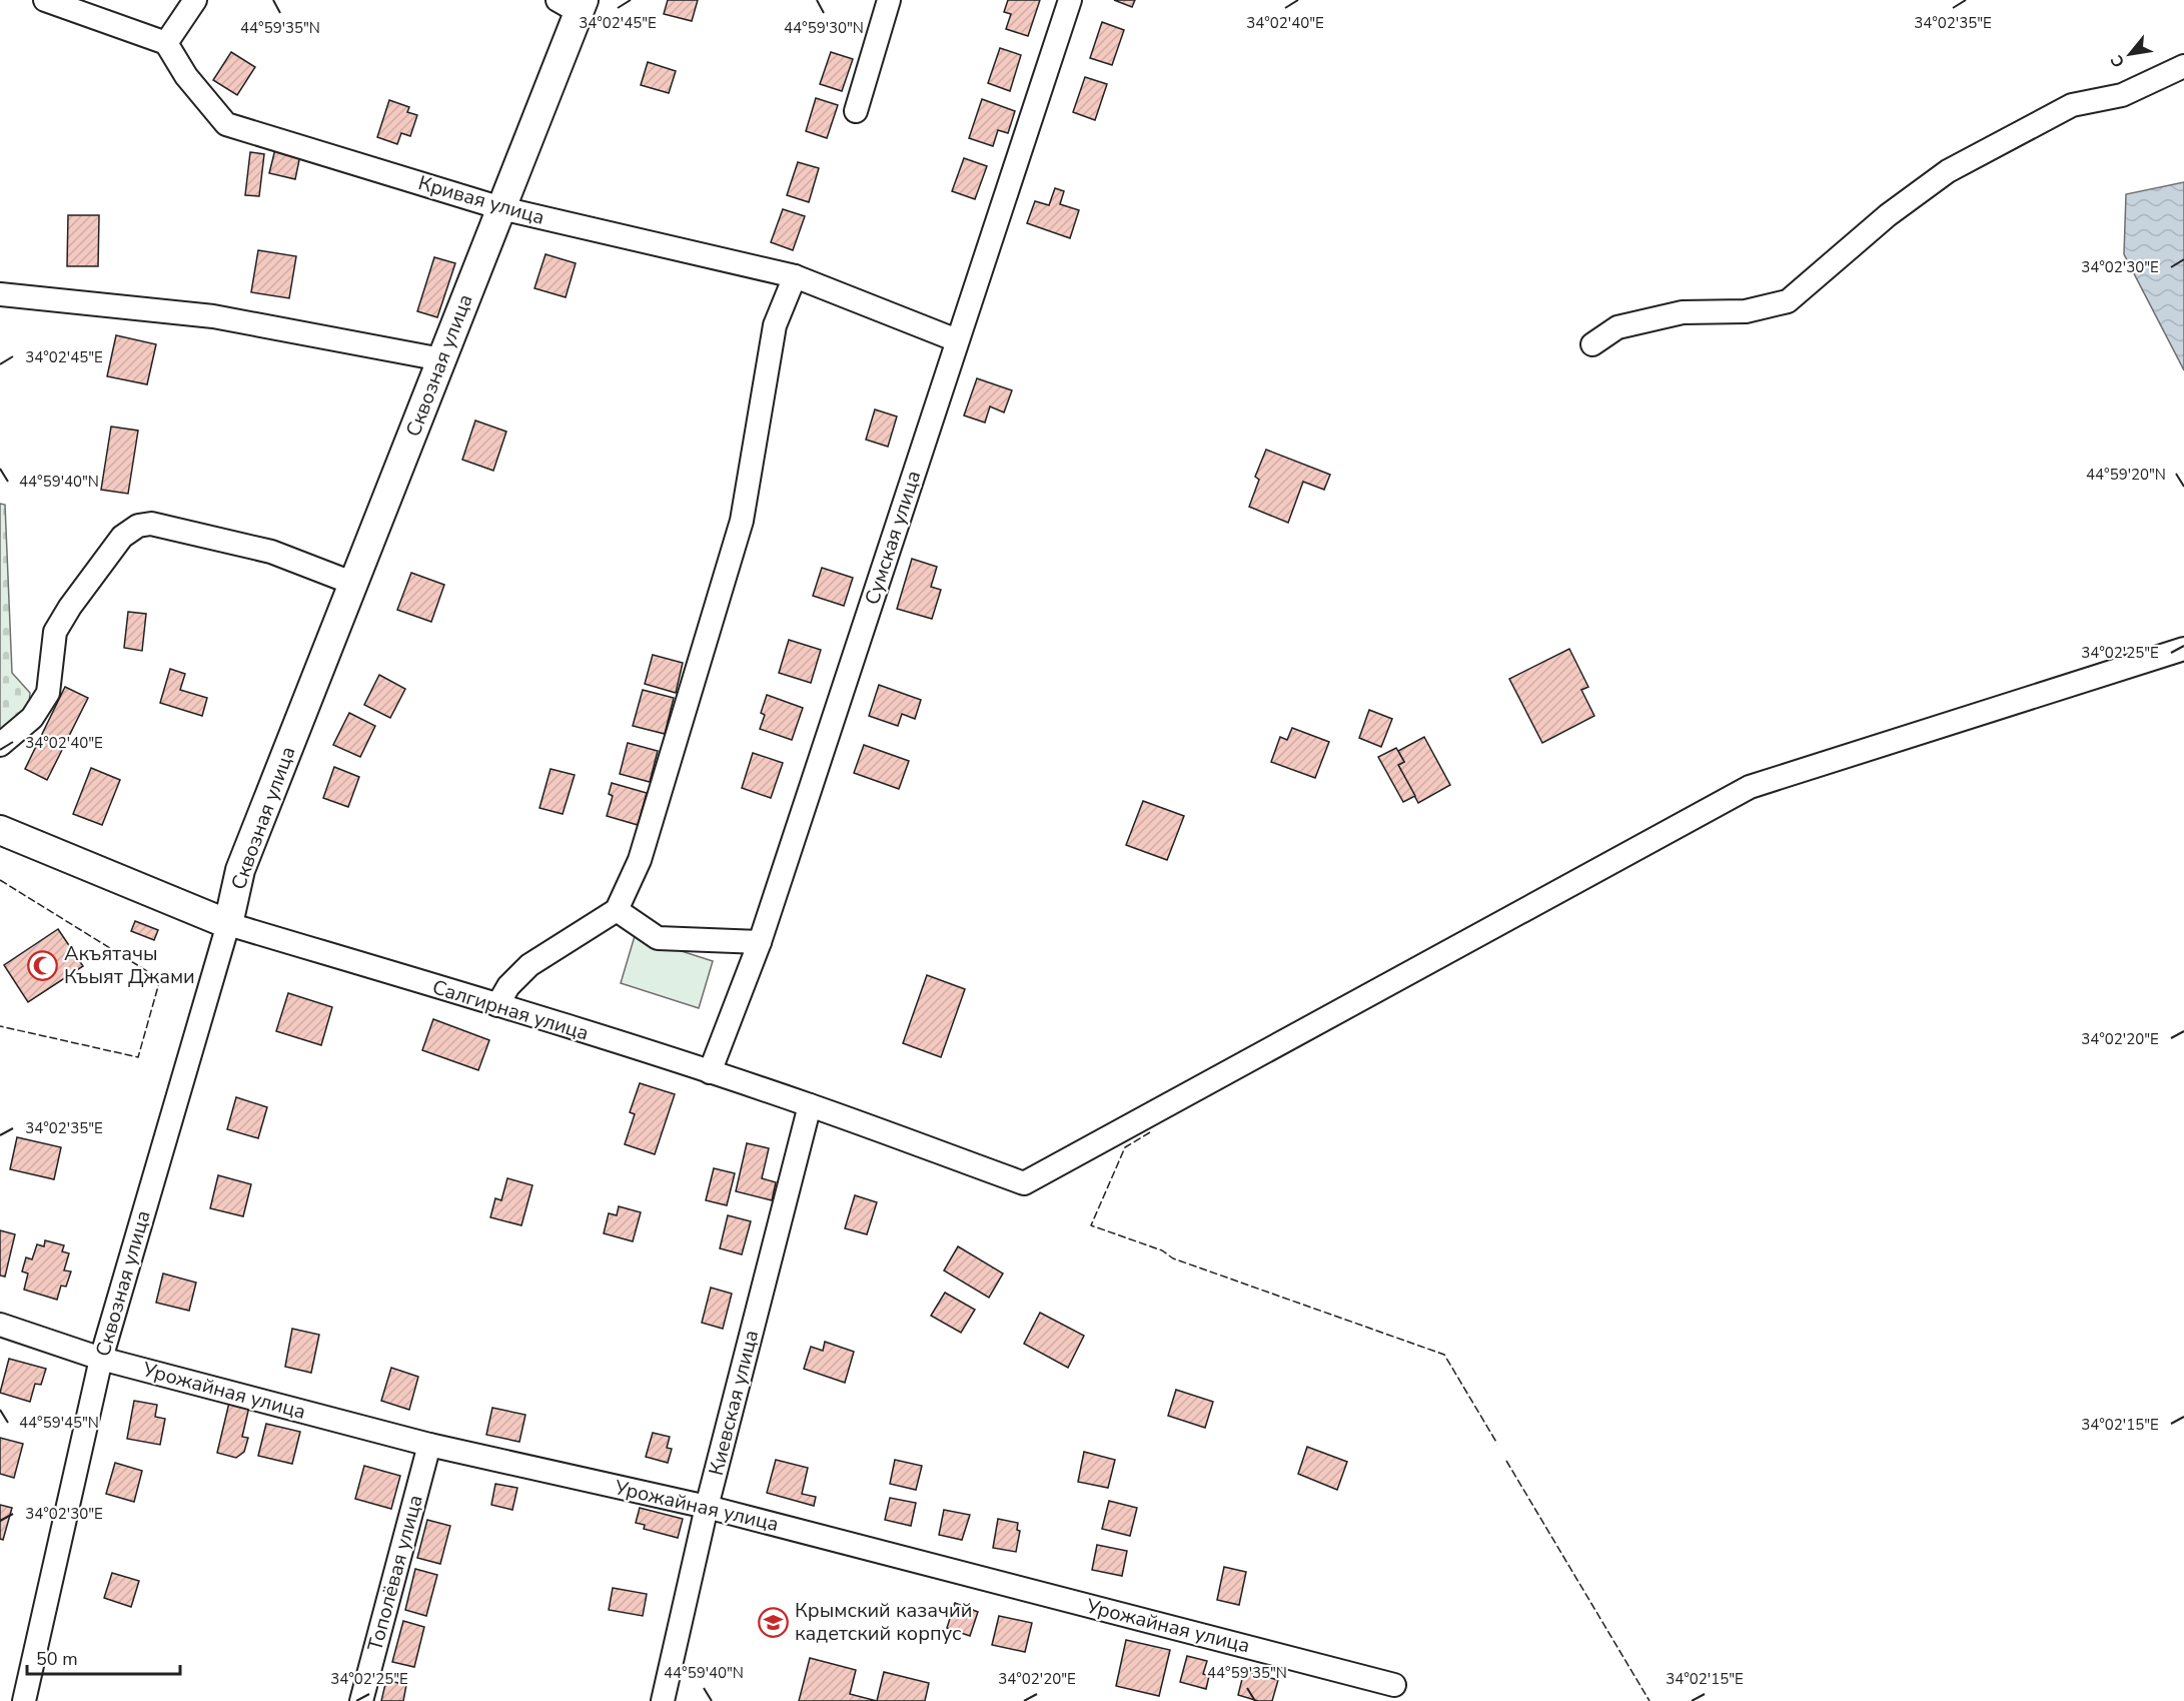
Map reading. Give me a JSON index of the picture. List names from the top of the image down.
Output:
{
  "streets": {
    "main road": ["Сквозная улица", "Салгирная улица"],
    "street": [
      "Кривая улица",
      "Сумская улица",
      "Урожайная улица",
      "Киевская улица",
      "Тополёвая улица"
    ]
  },
  "crossings": [
    ["Кривая улица", "Сквозная улица"],
    ["Кривая улица", "Сумская улица"],
    ["Сквозная улица", "Салгирная улица"],
    ["Сквозная улица", "Урожайная улица"],
    ["Сумская улица", "Салгирная улица"],
    ["Салгирная улица", "Киевская улица"],
    ["Урожайная улица", "Киевская улица"],
    ["Урожайная улица", "Тополёвая улица"]
  ],
  "places": {
    "mosque": ["Акъятачы Къыят Джами"],
    "school or university": ["Крымский казачий кадетский корпус"]
  },
  "scale_bar": "50 m",
  "north": "bottom left",
  "coordinates": [
    "34°02'40\"E",
    "34°02'45\"E",
    "34°02'35\"E",
    "44°59'35\"N",
    "44°59'30\"N",
    "34°02'30\"E",
    "44°59'20\"N",
    "44°59'40\"N",
    "34°02'25\"E",
    "34°02'20\"E",
    "44°59'45\"N",
    "34°02'15\"E"
  ]
}
